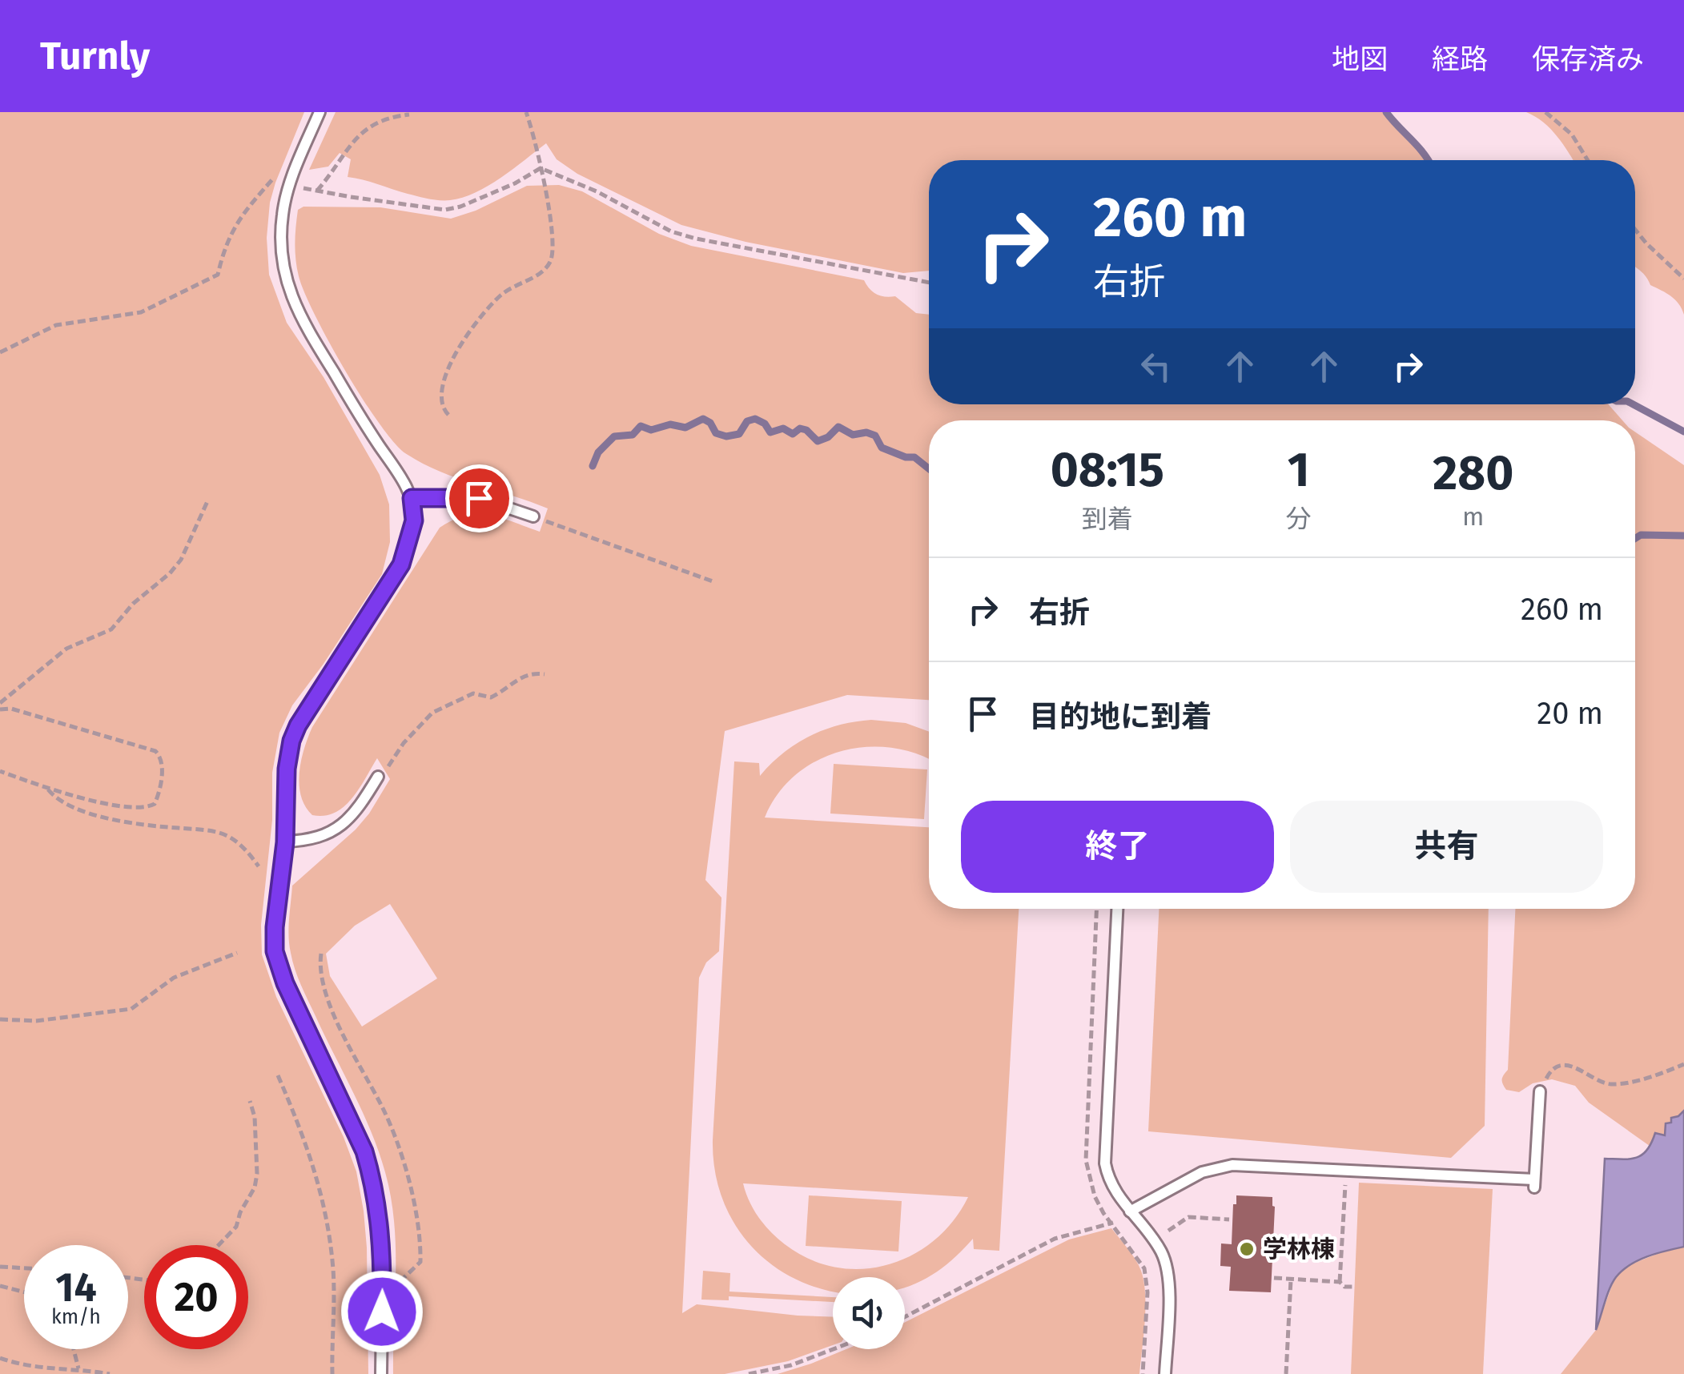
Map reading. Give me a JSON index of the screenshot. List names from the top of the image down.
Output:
{
  "places": ["学林棟"],
  "page": {
    "header": "Turnly",
    "nav": ["地図", "経路", "保存済み"],
    "turn": ["260 m", "右折"],
    "eta": [
      "08:15",
      "到着",
      "1",
      "分",
      "280",
      "m"
    ],
    "list": [
      {
        "name": "右折",
        "value": "260 m"
      },
      {
        "name": "目的地に到着",
        "value": "20 m"
      }
    ],
    "buttons": ["終了", "共有"],
    "speed": "14 km/h",
    "limit": "20"
  }
}
